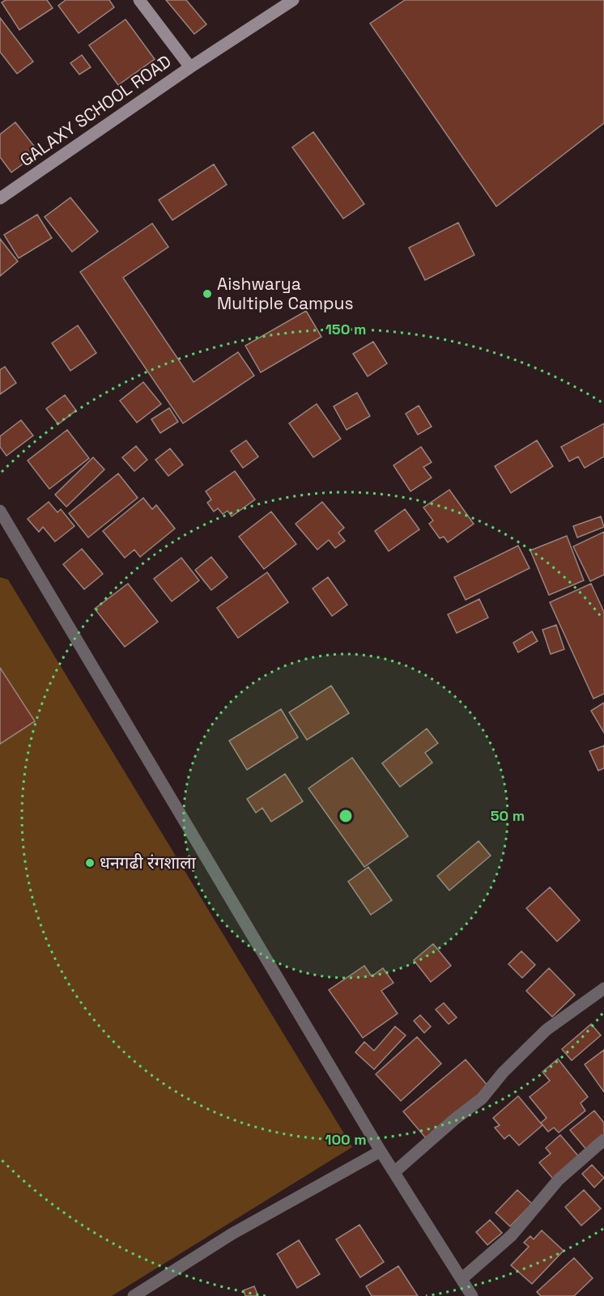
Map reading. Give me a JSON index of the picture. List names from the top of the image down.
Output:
{
  "streets": {
    "street": ["GALAXY SCHOOL ROAD"]
  },
  "places": ["Aishwarya Multiple Campus", "धनगढी रंगशाला"],
  "rings": ["150 m", "50 m", "100 m"]
}
